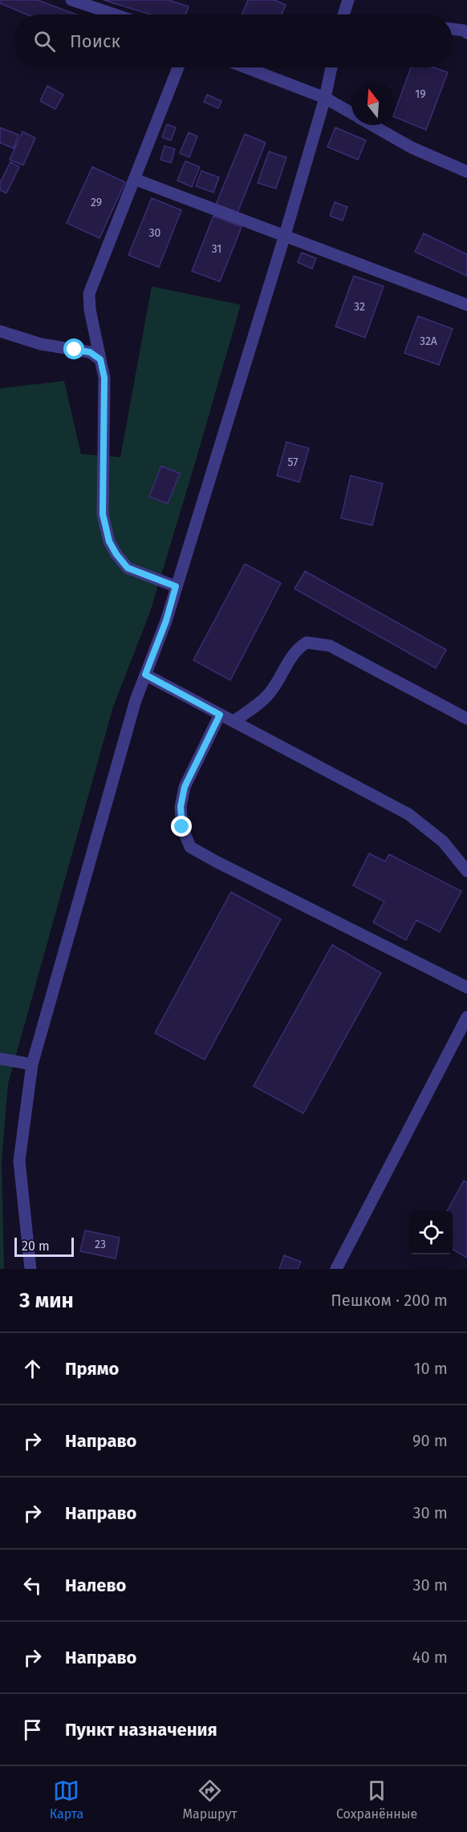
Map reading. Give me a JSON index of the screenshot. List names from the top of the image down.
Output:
{
  "house_numbers": [
    "19",
    "29",
    "30",
    "31",
    "32",
    "32А",
    "57",
    "23"
  ],
  "scale_bar": "20 m",
  "north": "top",
  "page": {
    "search": "Поиск",
    "scale": "20 m",
    "heading": ["3 мин", "Пешком · 200 m"],
    "list": [
      ["Прямо", "10 m"],
      ["Направо", "90 m"],
      ["Направо", "30 m"],
      ["Налево", "30 m"],
      ["Направо", "40 m"],
      "Пункт назначения"
    ],
    "nav": ["Карта", "Маршрут", "Сохранённые"]
  }
}
